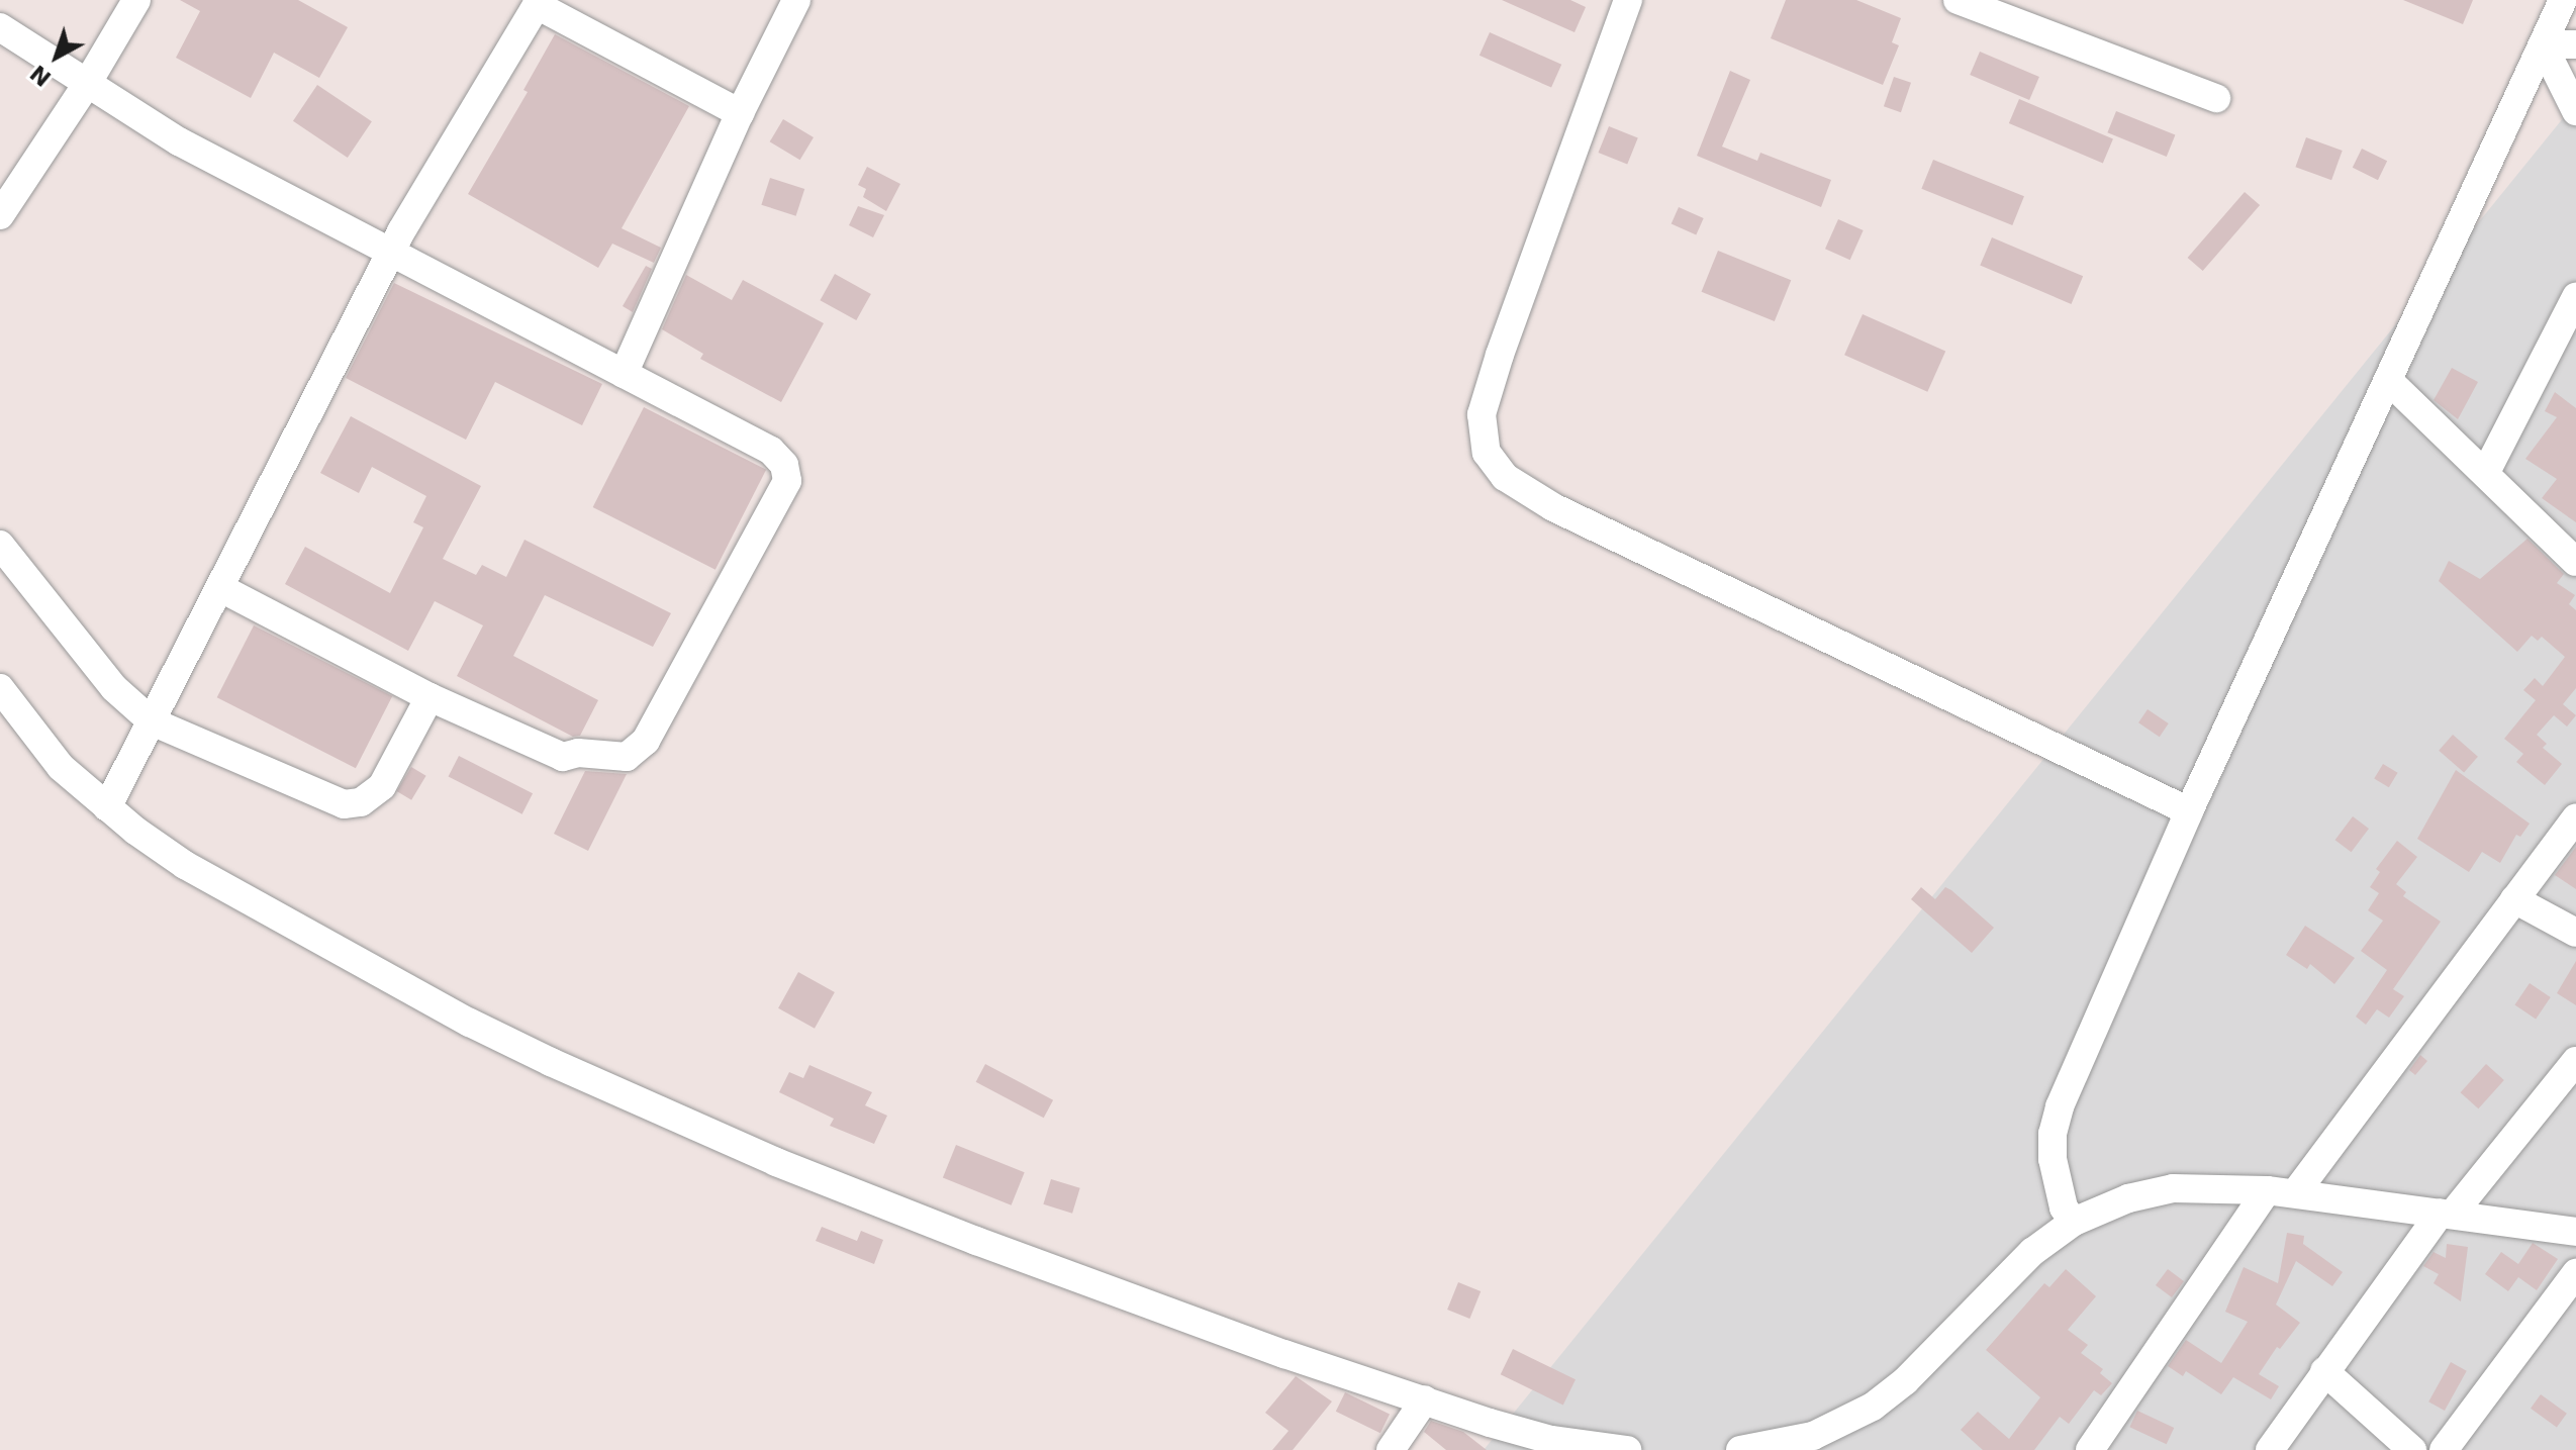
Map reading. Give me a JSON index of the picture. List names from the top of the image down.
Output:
{
  "north": "bottom left"
}
